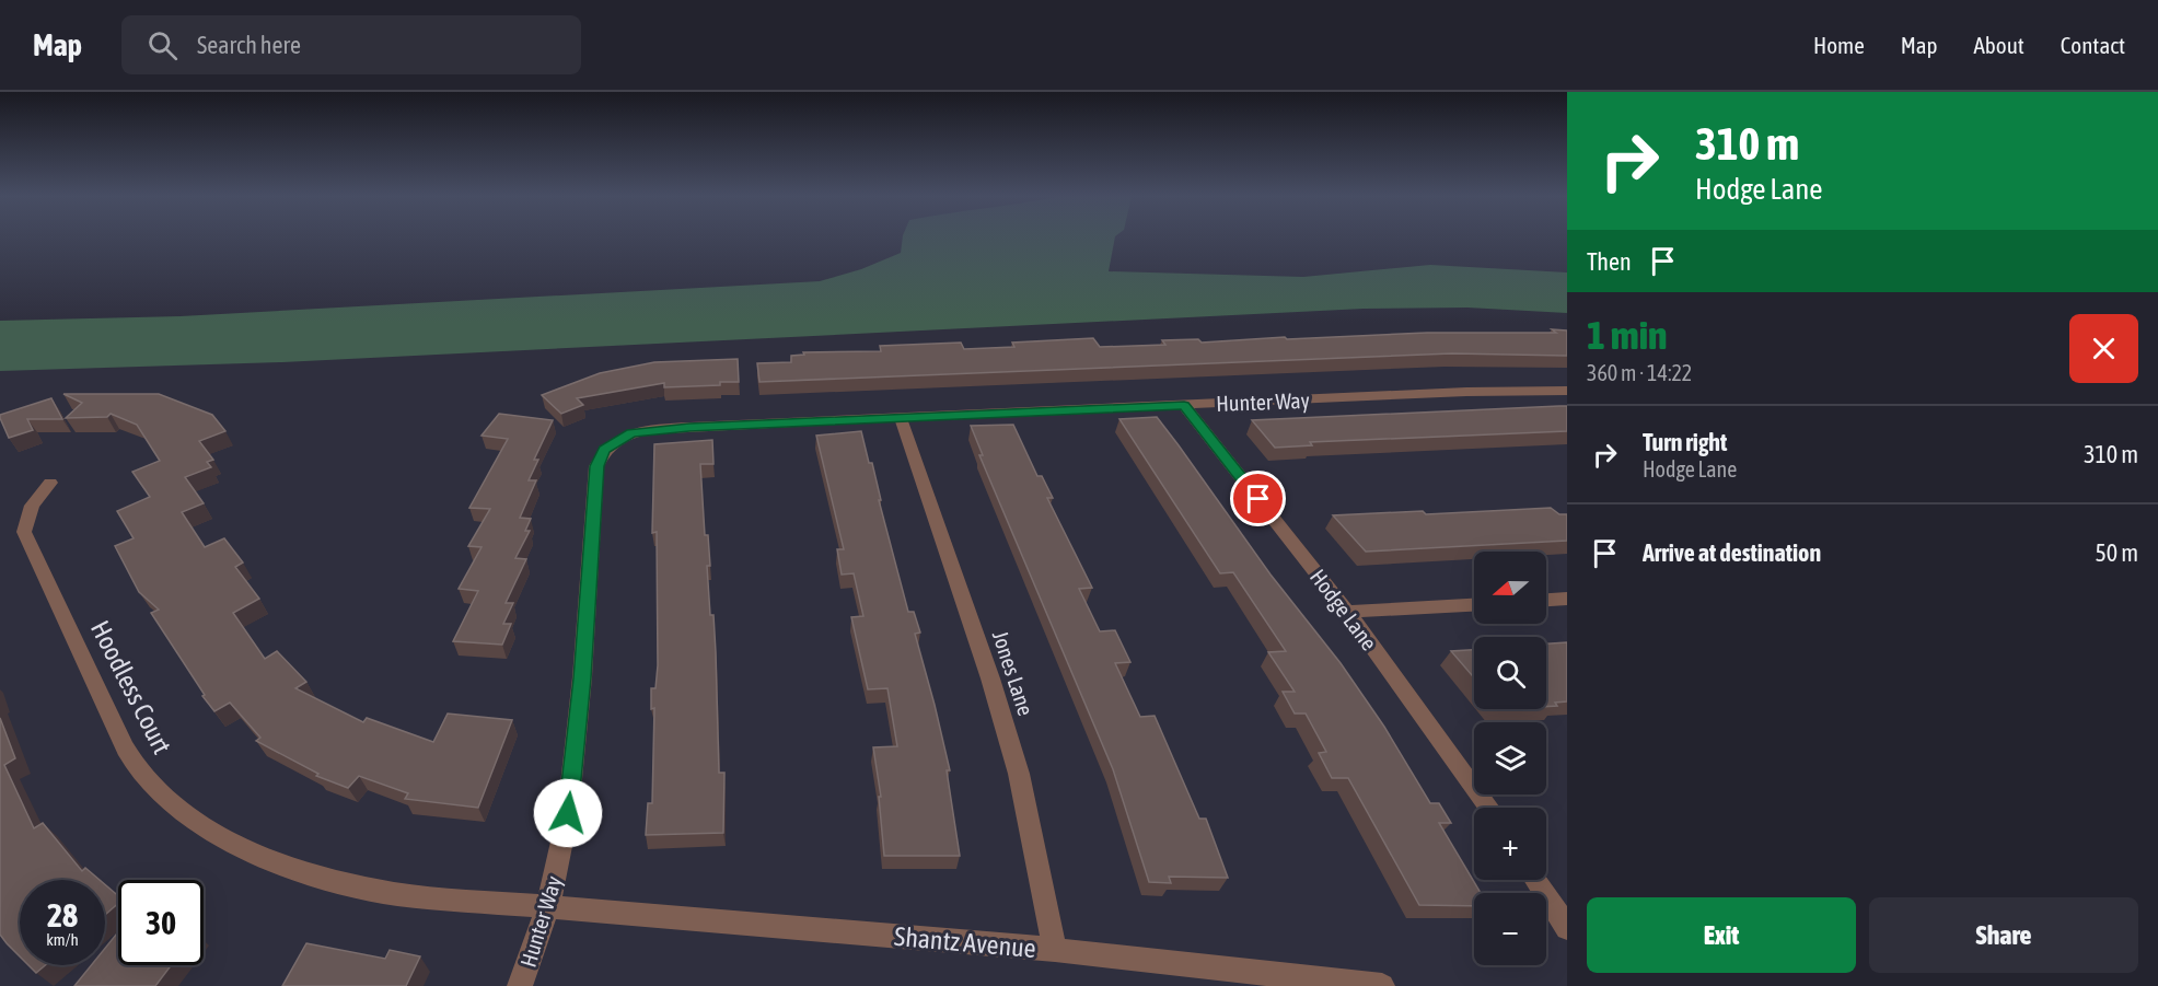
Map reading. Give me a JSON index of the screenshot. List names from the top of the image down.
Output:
{
  "streets": {
    "street": [
      "Hunter Way",
      "Hodge Lane",
      "Jones Lane",
      "Hoodless Court",
      "Shantz Avenue"
    ]
  },
  "crossings": [
    ["Hunter Way", "Hodge Lane"],
    ["Hunter Way", "Jones Lane"],
    ["Hunter Way", "Hoodless Court"],
    ["Hunter Way", "Shantz Avenue"],
    ["Jones Lane", "Shantz Avenue"],
    ["Hoodless Court", "Shantz Avenue"]
  ],
  "north": "left",
  "page": {
    "header": "Map",
    "search": "Search here",
    "nav": [
      "Home",
      "Map",
      "About",
      "Contact"
    ],
    "turn": ["310 m", "Hodge Lane"],
    "then": "Then",
    "heading": ["1 min", "360 m · 14:22"],
    "list": [
      {
        "name": "Turn right",
        "note": "Hodge Lane",
        "value": "310 m"
      },
      {
        "name": "Arrive at destination",
        "value": "50 m"
      }
    ],
    "map_buttons": ["+", "−"],
    "speed": "28 km/h",
    "limit": "30",
    "buttons": ["Exit", "Share"]
  }
}
